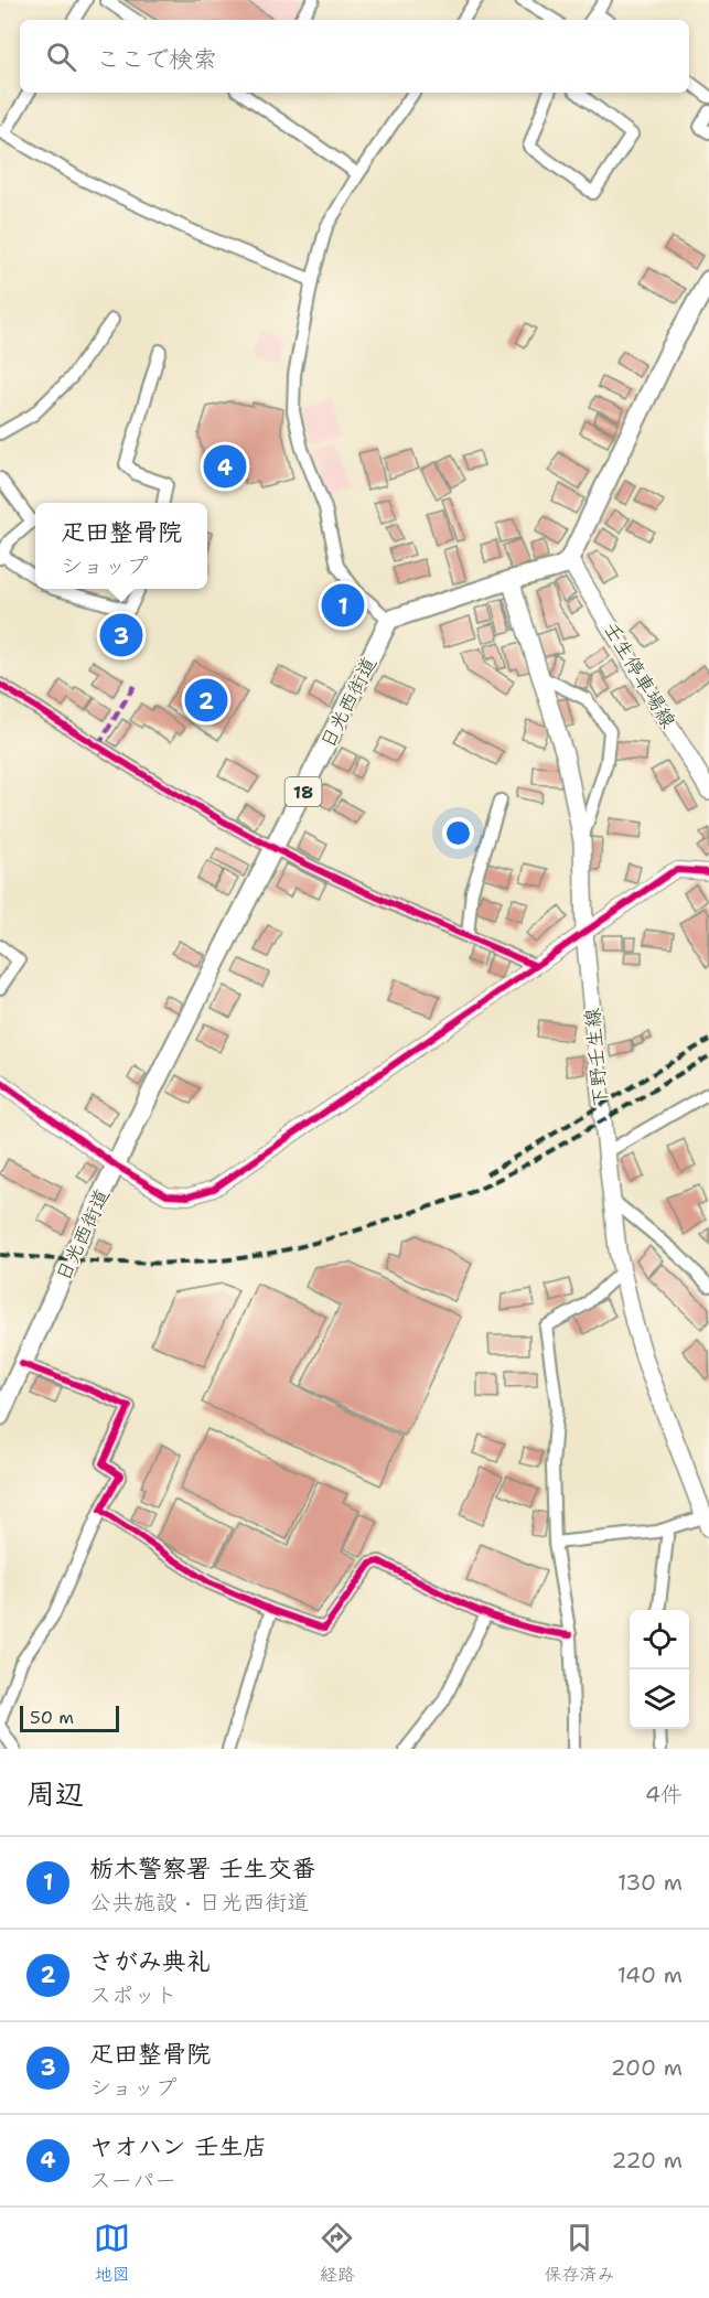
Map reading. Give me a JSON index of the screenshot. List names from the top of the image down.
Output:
{
  "streets": {
    "main road": [
      "壬生停車場線",
      "日光西街道",
      "18",
      "下野壬生線"
    ]
  },
  "scale_bar": "50 m",
  "page": {
    "search": "ここで検索",
    "pins": [
      "4",
      "1",
      "3",
      "2"
    ],
    "popup": ["疋田整骨院", "ショップ"],
    "scale": "50 m",
    "heading": ["周辺", "4件"],
    "list": [
      {
        "mark": "1",
        "name": "栃木警察署 壬生交番",
        "note": "公共施設 · 日光西街道",
        "value": "130 m"
      },
      {
        "mark": "2",
        "name": "さがみ典礼",
        "note": "スポット",
        "value": "140 m"
      },
      {
        "mark": "3",
        "name": "疋田整骨院",
        "note": "ショップ",
        "value": "200 m"
      },
      {
        "mark": "4",
        "name": "ヤオハン 壬生店",
        "note": "スーパー",
        "value": "220 m"
      }
    ],
    "nav": ["地図", "経路", "保存済み"]
  }
}
